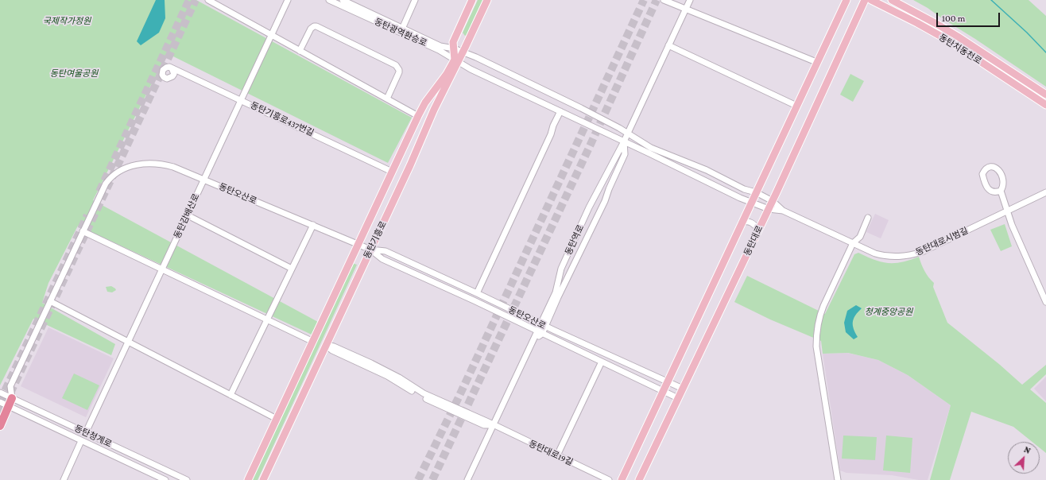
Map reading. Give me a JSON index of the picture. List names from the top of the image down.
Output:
{
  "streets": {
    "main road": ["동탄치동천로", "동탄기흥로", "동탄대로"],
    "street": [
      "동탄광역환승로",
      "동탄기흥로437번길",
      "동탄오산로",
      "동탄감배산로",
      "동탄역로",
      "동탄대로시범길",
      "동탄청계로",
      "동탄대로19길"
    ]
  },
  "crossings": [
    ["동탄광역환승로", "동탄기흥로"],
    ["동탄광역환승로", "동탄역로"],
    ["동탄기흥로437번길", "동탄감배산로"],
    ["동탄기흥로437번길", "동탄기흥로"],
    ["동탄오산로", "동탄감배산로"],
    ["동탄오산로", "동탄기흥로"],
    ["동탄오산로", "동탄역로"],
    ["동탄오산로", "동탄대로"],
    ["동탄감배산로", "동탄청계로"],
    ["동탄기흥로", "동탄대로19길"],
    ["동탄역로", "동탄대로19길"],
    ["동탄대로", "동탄대로시범길"]
  ],
  "parks": ["국제작가정원", "동탄여울공원", "청계중앙공원"],
  "scale_bar": "100 m",
  "north": "top right"
}
